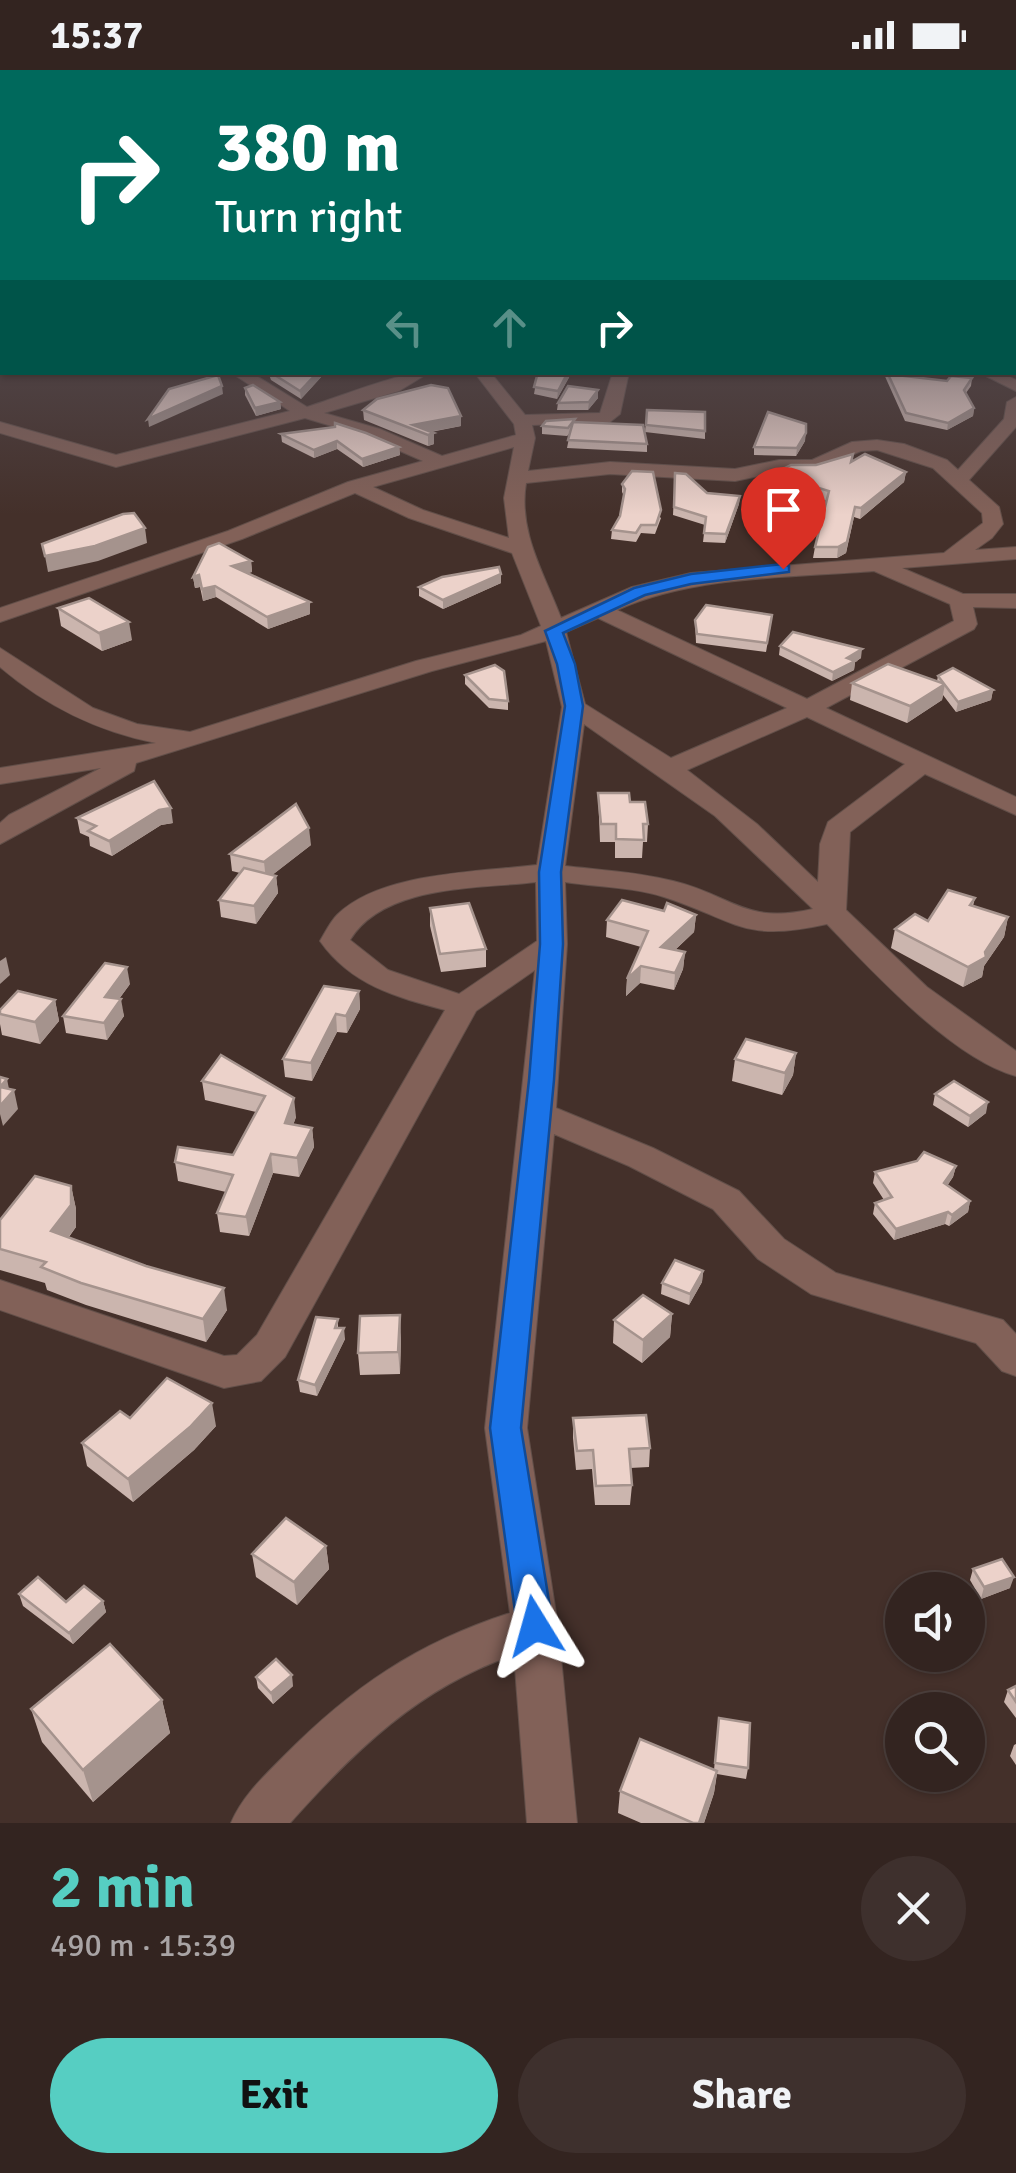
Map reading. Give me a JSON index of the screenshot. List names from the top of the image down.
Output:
{
  "page": {
    "status": "15:37",
    "turn": ["380 m", "Turn right"],
    "heading": ["2 min", "490 m · 15:39"],
    "buttons": ["Exit", "Share"]
  }
}
